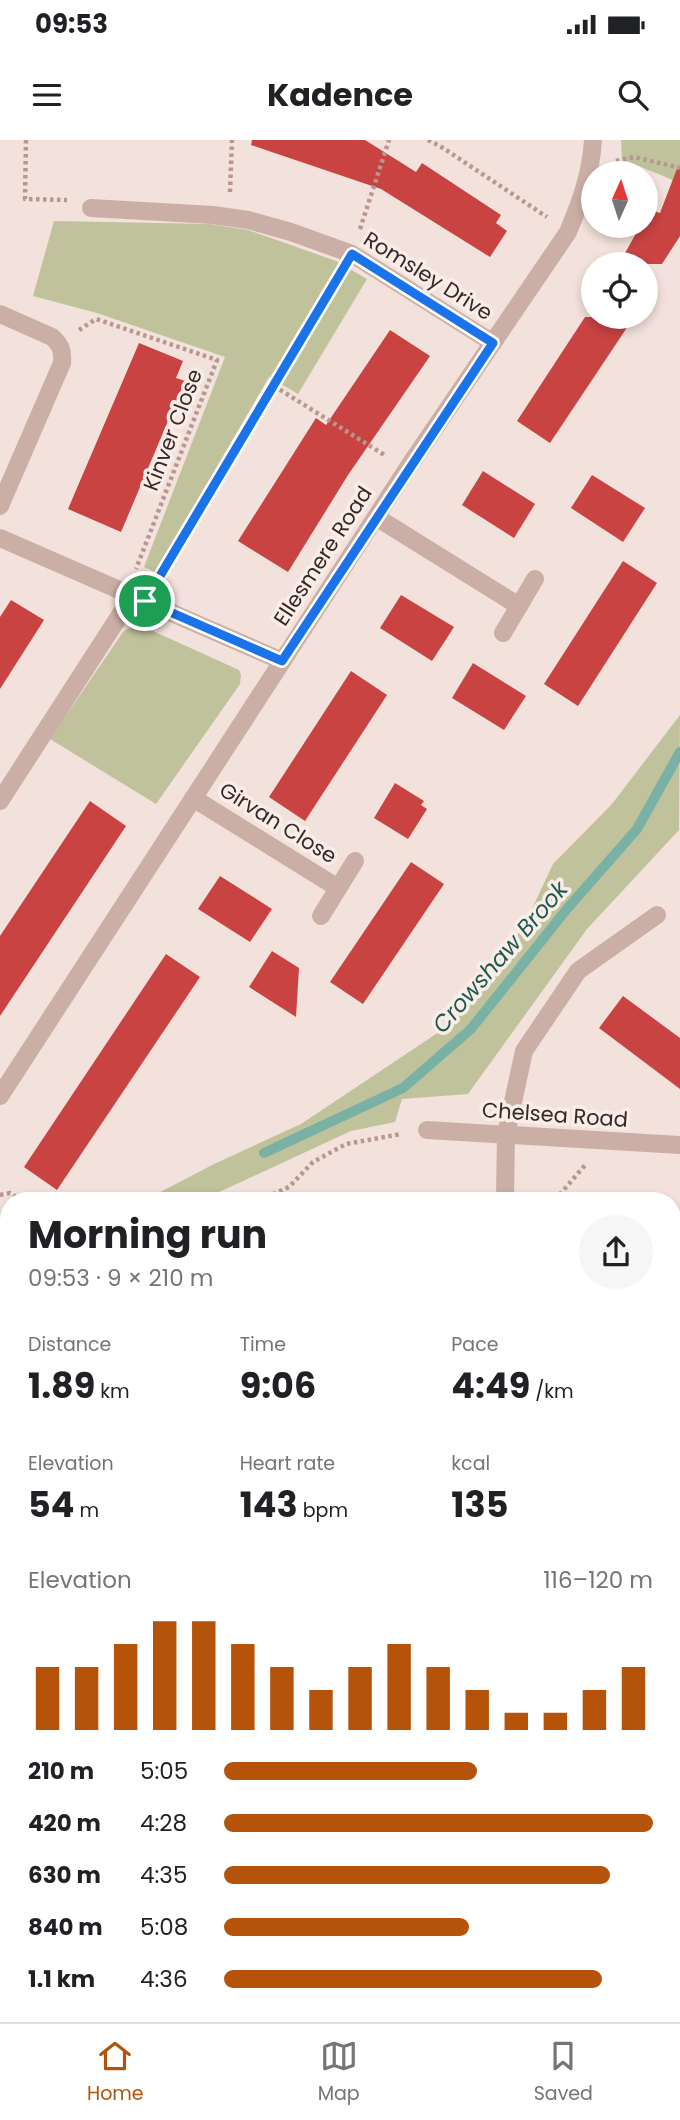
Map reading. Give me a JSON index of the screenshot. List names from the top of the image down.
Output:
{
  "streets": {
    "street": [
      "Romsley Drive",
      "Ellesmere Road",
      "Girvan Close",
      "Chelsea Road"
    ],
    "path": ["Kinver Close"]
  },
  "crossings": [
    ["Romsley Drive", "Ellesmere Road"],
    ["Ellesmere Road", "Girvan Close"]
  ],
  "water": ["Crowshaw Brook"],
  "north": "top",
  "page": {
    "status": "09:53",
    "header": "Kadence",
    "heading": ["Morning run", "09:53 · 9 × 210 m"],
    "stats": [
      ["Distance", "1.89 km"],
      ["Time", "9:06"],
      ["Pace", "4:49 /km"],
      ["Elevation", "54 m"],
      ["Heart rate", "143 bpm"],
      ["kcal", "135"]
    ],
    "chart": ["Elevation", "116–120 m"],
    "list": [
      {
        "name": "210 m",
        "note": "5:05"
      },
      {
        "name": "420 m",
        "note": "4:28"
      },
      {
        "name": "630 m",
        "note": "4:35"
      },
      {
        "name": "840 m",
        "note": "5:08"
      },
      {
        "name": "1.1 km",
        "note": "4:36"
      }
    ],
    "tabs": ["Home", "Map", "Saved"]
  }
}
